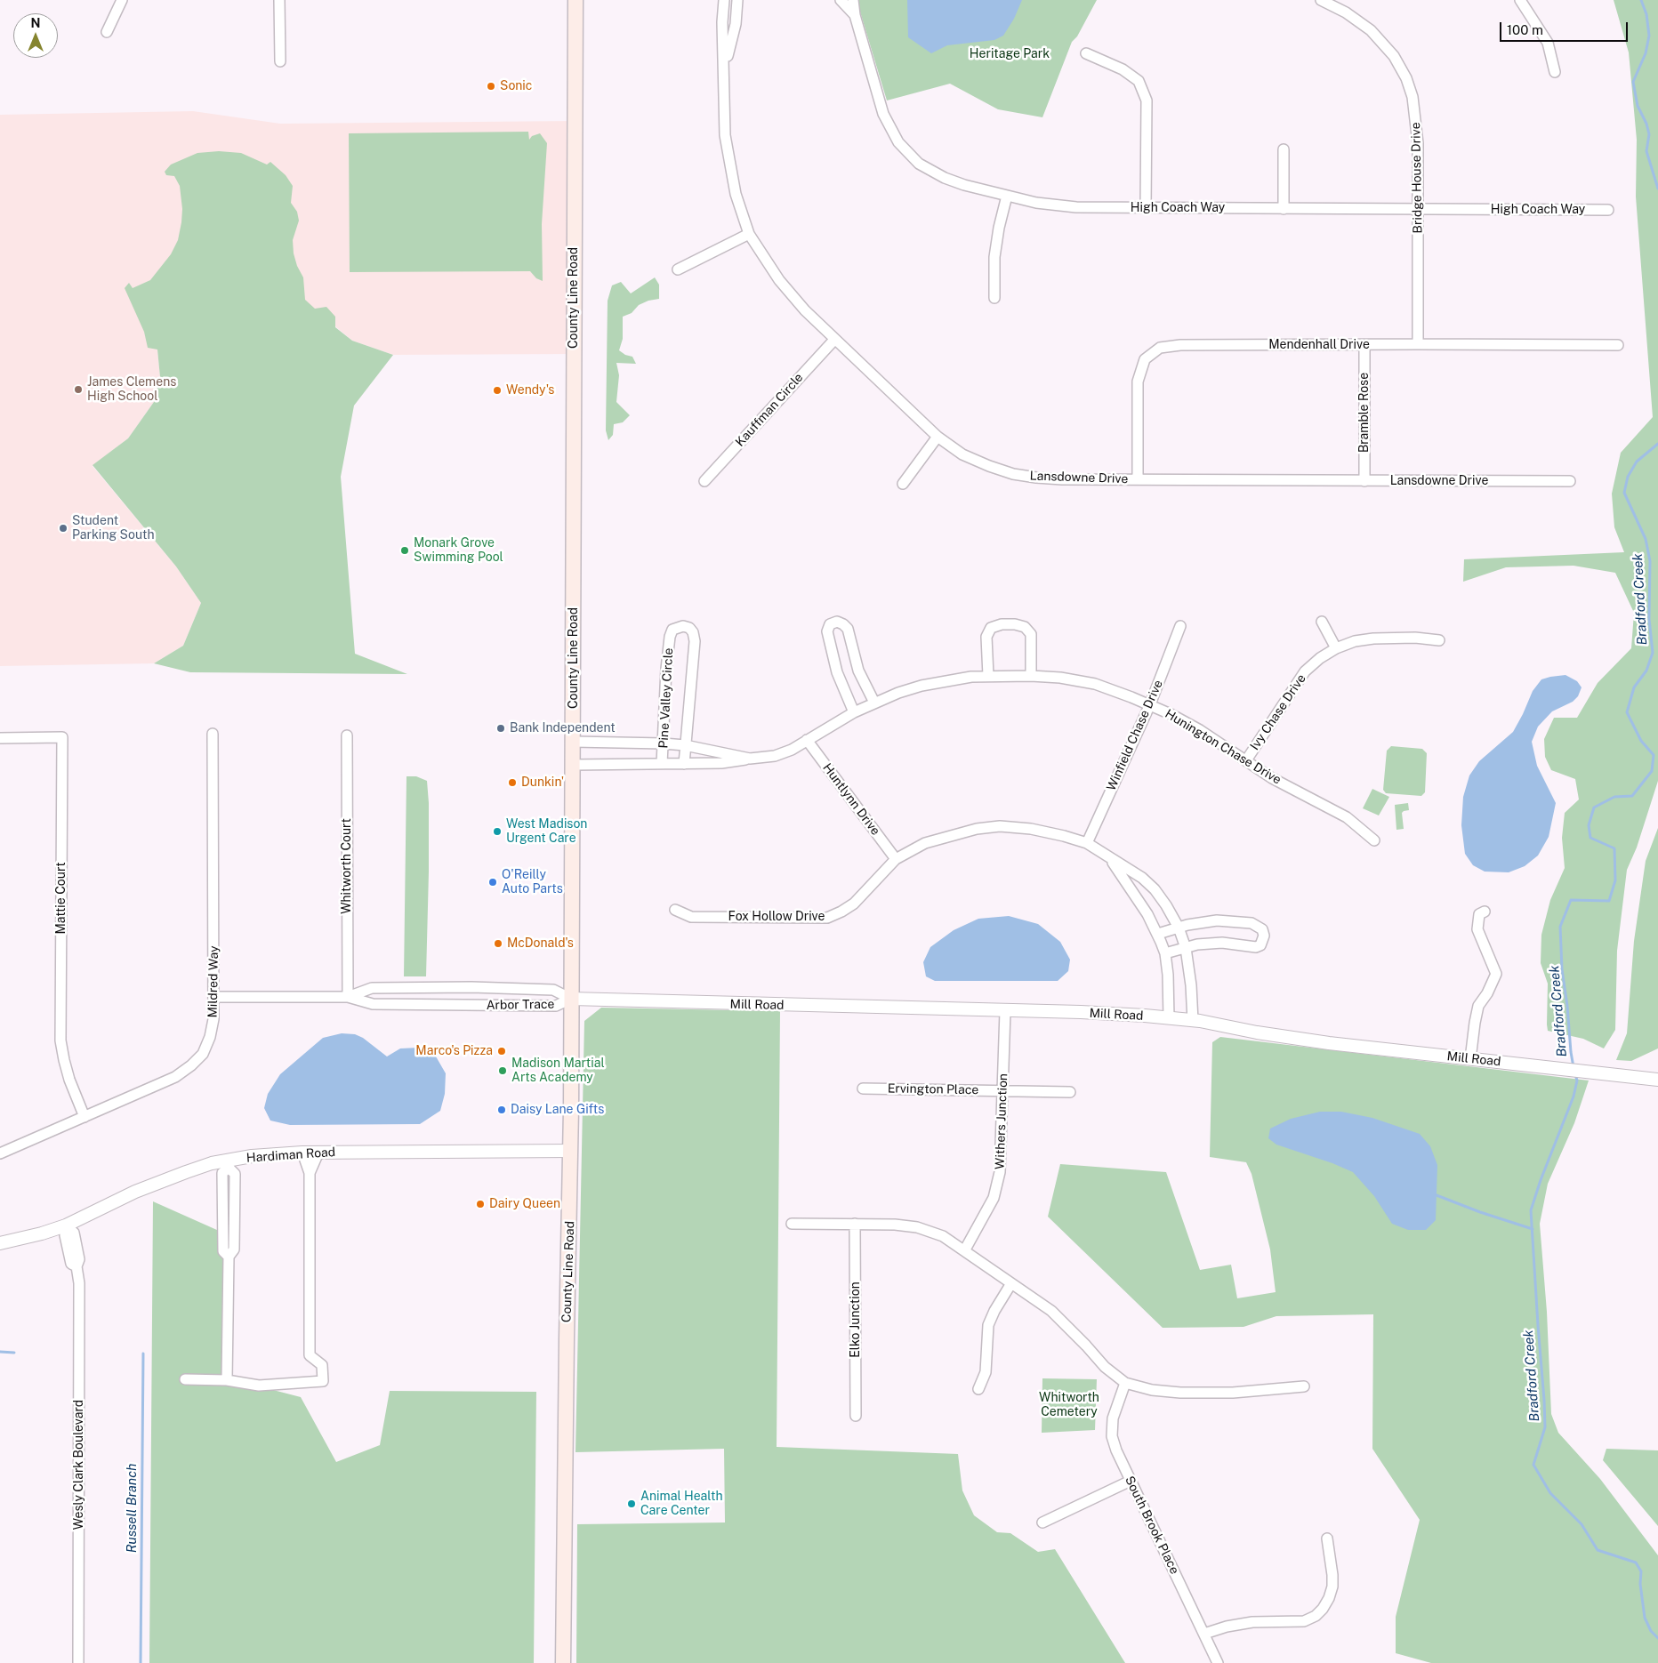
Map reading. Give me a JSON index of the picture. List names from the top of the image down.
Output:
{
  "streets": {
    "main road": ["County Line Road"],
    "street": [
      "Bridge House Drive",
      "High Coach Way",
      "Mendenhall Drive",
      "Kauffman Circle",
      "Bramble Rose",
      "Lansdowne Drive",
      "Pine Valley Circle",
      "Ivy Chase Drive",
      "Winfield Chase Drive",
      "Hunington Chase Drive",
      "Huntlynn Drive",
      "Whitworth Court",
      "Mattie Court",
      "Fox Hollow Drive",
      "Mildred Way",
      "Arbor Trace",
      "Mill Road",
      "Ervington Place",
      "Withers Junction",
      "Hardiman Road",
      "Elko Junction",
      "Wesly Clark Boulevard",
      "South Brook Place"
    ]
  },
  "crossings": [
    ["Bridge House Drive", "High Coach Way"],
    ["Bridge House Drive", "Mendenhall Drive"],
    ["County Line Road", "Hunington Chase Drive"],
    ["County Line Road", "Arbor Trace"],
    ["County Line Road", "Mill Road"],
    ["County Line Road", "Hardiman Road"],
    ["Mendenhall Drive", "Bramble Rose"],
    ["Mendenhall Drive", "Lansdowne Drive"],
    ["Kauffman Circle", "Lansdowne Drive"],
    ["Bramble Rose", "Lansdowne Drive"],
    ["Pine Valley Circle", "Hunington Chase Drive"],
    ["Ivy Chase Drive", "Hunington Chase Drive"],
    ["Winfield Chase Drive", "Hunington Chase Drive"],
    ["Winfield Chase Drive", "Fox Hollow Drive"],
    ["Hunington Chase Drive", "Huntlynn Drive"],
    ["Huntlynn Drive", "Fox Hollow Drive"],
    ["Whitworth Court", "Arbor Trace"],
    ["Mattie Court", "Mildred Way"],
    ["Fox Hollow Drive", "Mill Road"],
    ["Mildred Way", "Arbor Trace"],
    ["Arbor Trace", "Mill Road"],
    ["Mill Road", "Withers Junction"],
    ["Ervington Place", "Withers Junction"],
    ["Hardiman Road", "Wesly Clark Boulevard"]
  ],
  "water": ["Bradford Creek", "Russell Branch"],
  "parks": ["Heritage Park", "Whitworth Cemetery"],
  "places": [
    "Sonic",
    "James Clemens High School",
    "Wendy's",
    "Student Parking South",
    "Monark Grove Swimming Pool",
    "Bank Independent",
    "Dunkin'",
    "West Madison Urgent Care",
    "O'Reilly Auto Parts",
    "McDonald's",
    "Marco's Pizza",
    "Madison Martial Arts Academy",
    "Daisy Lane Gifts",
    "Dairy Queen",
    "Animal Health Care Center"
  ],
  "scale_bar": "100 m",
  "north": "top"
}
